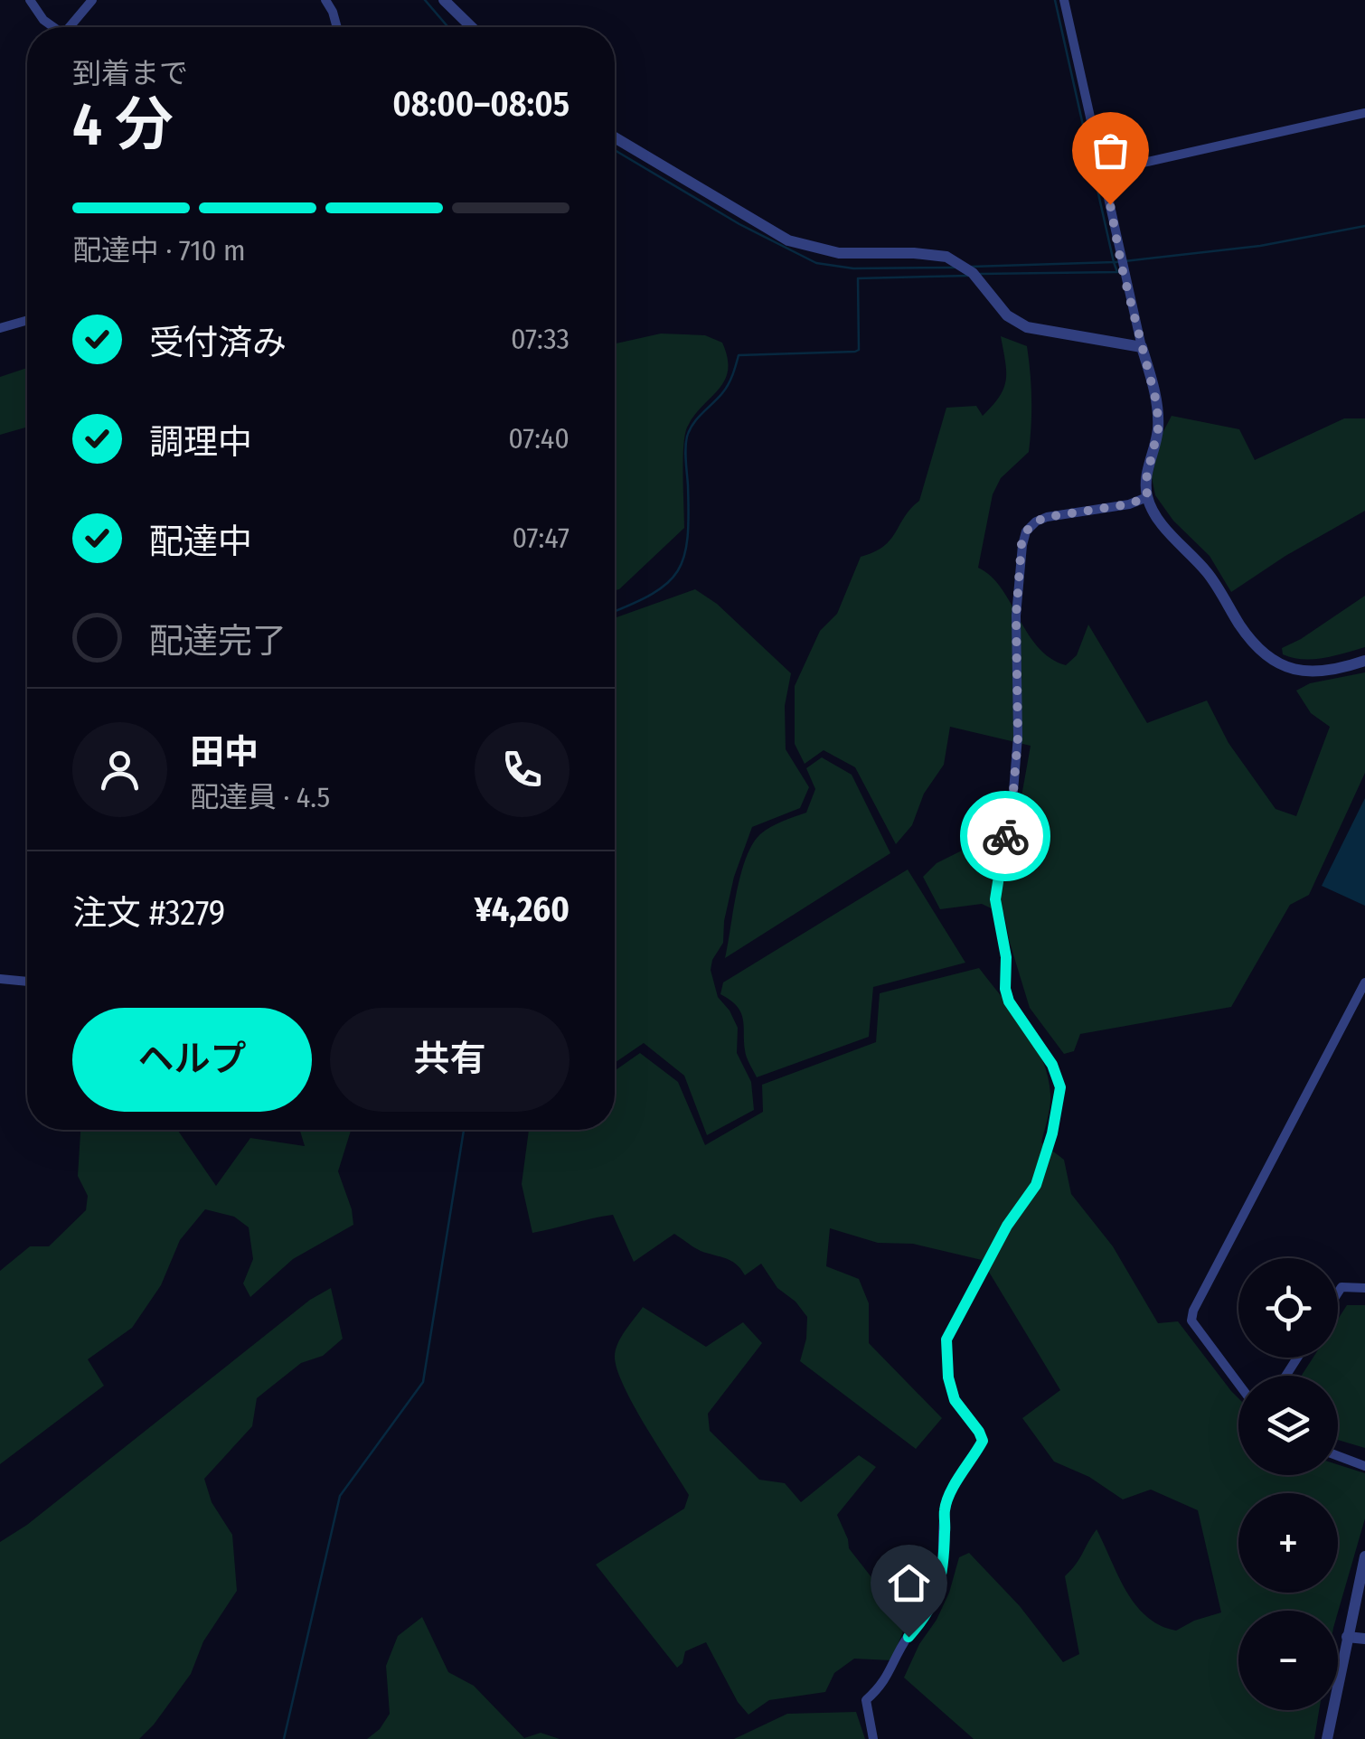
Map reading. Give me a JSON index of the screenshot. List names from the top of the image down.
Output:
{
  "page": {
    "heading": ["4 分", "到着まで", "08:00–08:05"],
    "panel": [
      "田中",
      "配達員 · 4.5",
      "注文 #3279",
      "¥4,260"
    ],
    "bar": "配達中 · 710 m",
    "list": [
      ["受付済み", "07:33"],
      ["調理中", "07:40"],
      ["配達中", "07:47"],
      "配達完了"
    ],
    "buttons": ["ヘルプ", "共有"],
    "map_buttons": ["+", "−"]
  }
}
